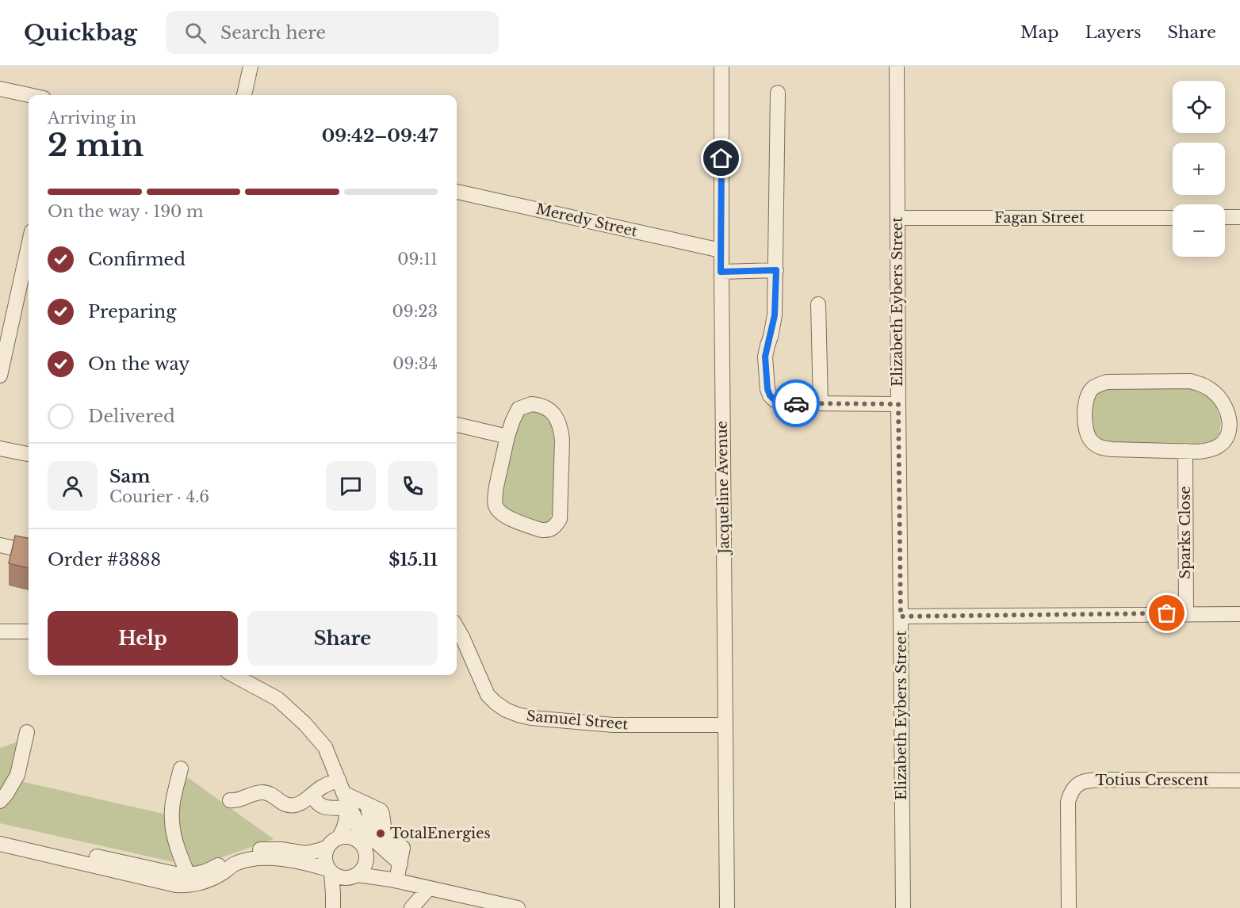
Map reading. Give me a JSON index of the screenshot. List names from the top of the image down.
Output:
{
  "streets": {
    "street": [
      "Fagan Street",
      "Meredy Street",
      "Elizabeth Eybers Street",
      "Jacqueline Avenue",
      "Sparks Close",
      "Samuel Street",
      "Totius Crescent"
    ]
  },
  "crossings": [
    ["Fagan Street", "Elizabeth Eybers Street"],
    ["Meredy Street", "Jacqueline Avenue"],
    ["Jacqueline Avenue", "Samuel Street"]
  ],
  "places": ["TotalEnergies"],
  "page": {
    "header": "Quickbag",
    "search": "Search here",
    "nav": ["Map", "Layers", "Share"],
    "map_buttons": ["+", "−"],
    "heading": ["2 min", "Arriving in", "09:42–09:47"],
    "panel": [
      "Sam",
      "Courier · 4.6",
      "Order #3888",
      "$15.11"
    ],
    "bar": "On the way · 190 m",
    "list": [
      ["Confirmed", "09:11"],
      ["Preparing", "09:23"],
      ["On the way", "09:34"],
      "Delivered"
    ],
    "buttons": ["Help", "Share"]
  }
}
